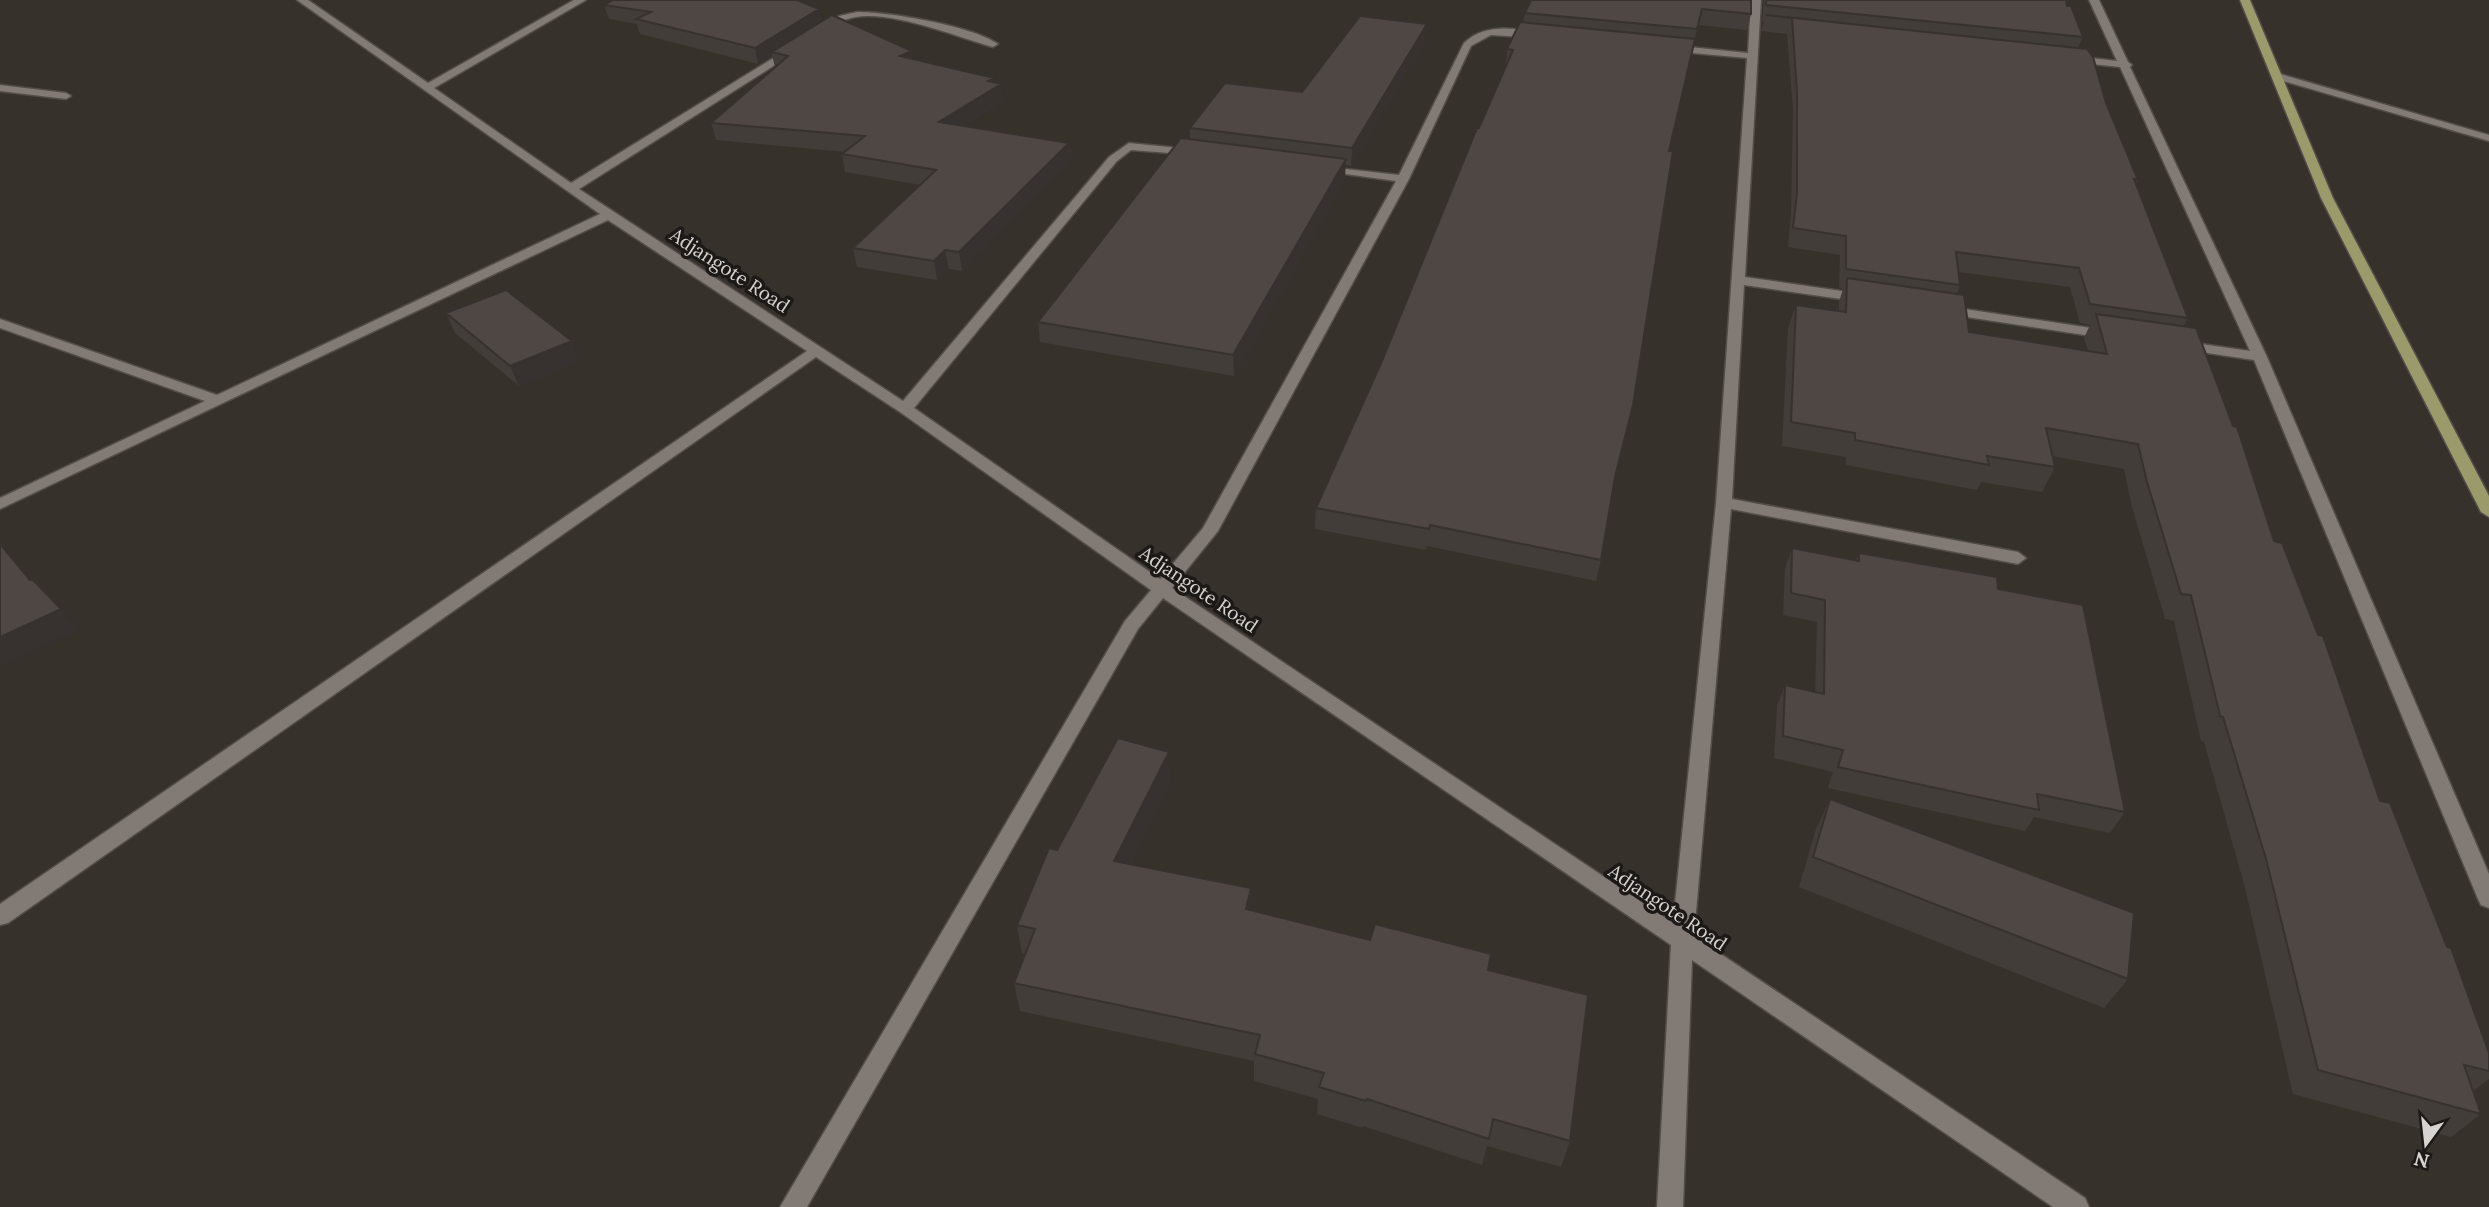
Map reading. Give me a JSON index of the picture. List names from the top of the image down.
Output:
{
  "streets": {
    "street": ["Adjangote Road"]
  },
  "north": "bottom"
}
